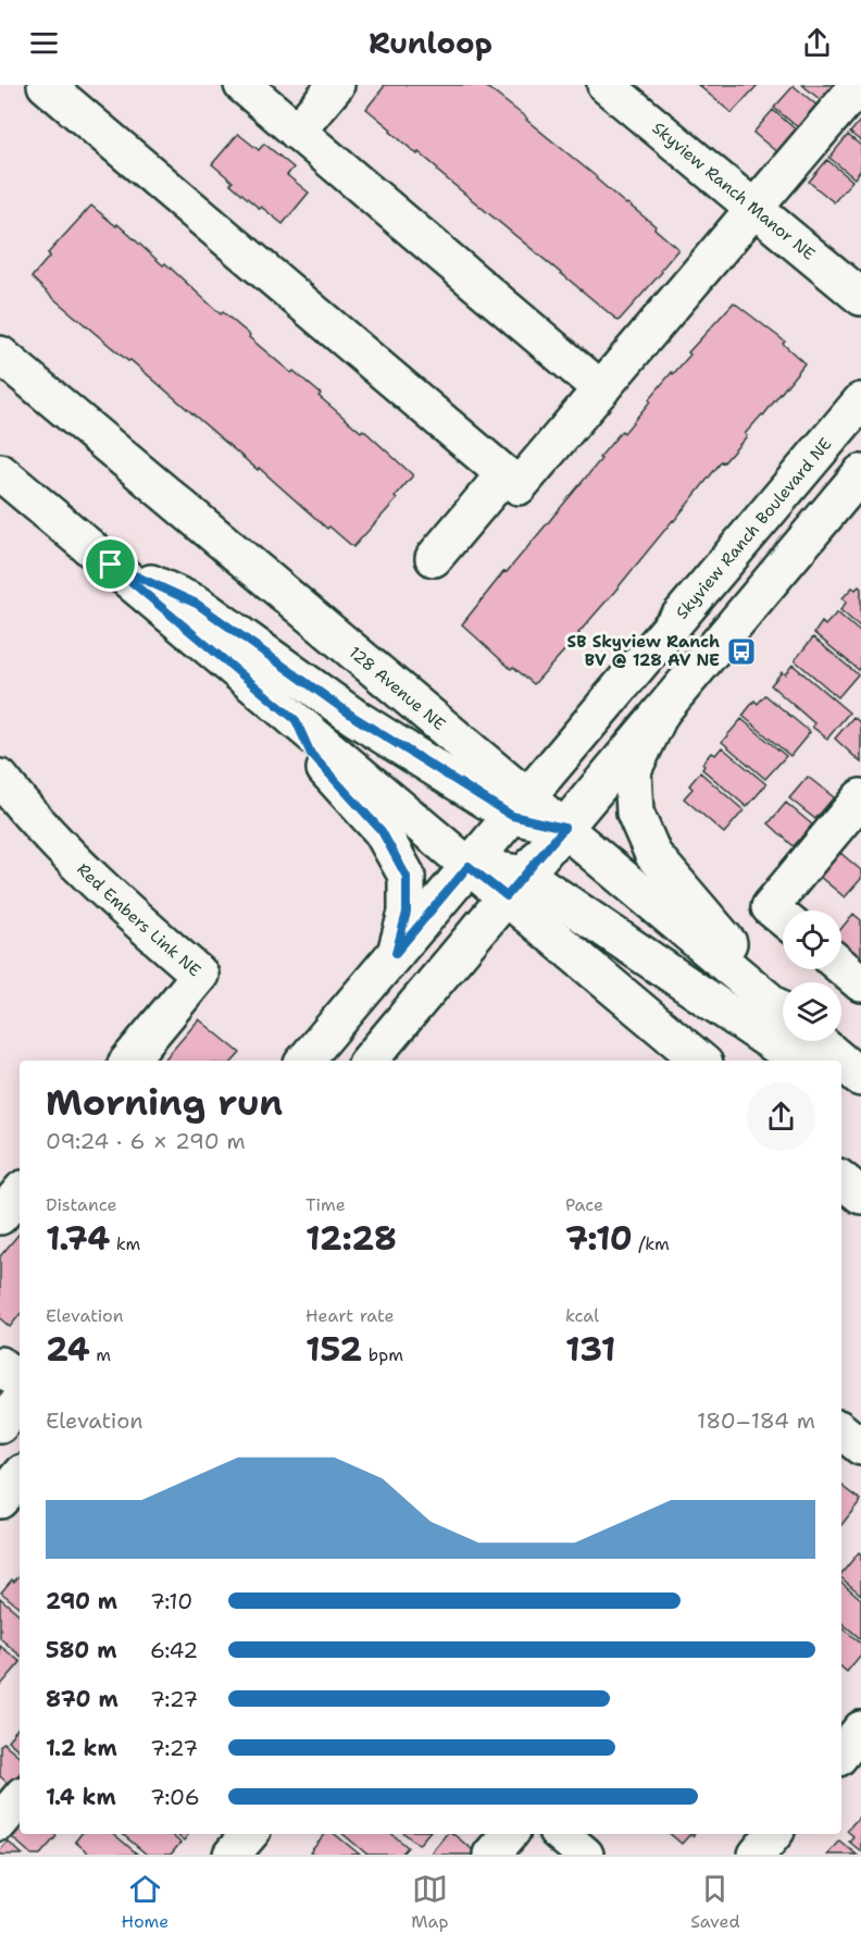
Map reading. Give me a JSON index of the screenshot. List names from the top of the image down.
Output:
{
  "streets": {
    "main road": [
      "Skyview Ranch Manor NE",
      "Skyview Ranch Boulevard NE",
      "128 Avenue NE",
      "Red Embers Link NE"
    ]
  },
  "crossings": [
    ["Skyview Ranch Boulevard NE", "128 Avenue NE"]
  ],
  "places": {
    "bus stop": ["SB Skyview Ranch BV @ 128 AV NE"]
  },
  "page": {
    "header": "Runloop",
    "heading": ["Morning run", "09:24 · 6 × 290 m"],
    "stats": [
      ["Distance", "1.74 km"],
      ["Time", "12:28"],
      ["Pace", "7:10 /km"],
      ["Elevation", "24 m"],
      ["Heart rate", "152 bpm"],
      ["kcal", "131"]
    ],
    "chart": ["Elevation", "180–184 m"],
    "list": [
      {
        "name": "290 m",
        "note": "7:10"
      },
      {
        "name": "580 m",
        "note": "6:42"
      },
      {
        "name": "870 m",
        "note": "7:27"
      },
      {
        "name": "1.2 km",
        "note": "7:27"
      },
      {
        "name": "1.4 km",
        "note": "7:06"
      }
    ],
    "tabs": ["Home", "Map", "Saved"]
  }
}
